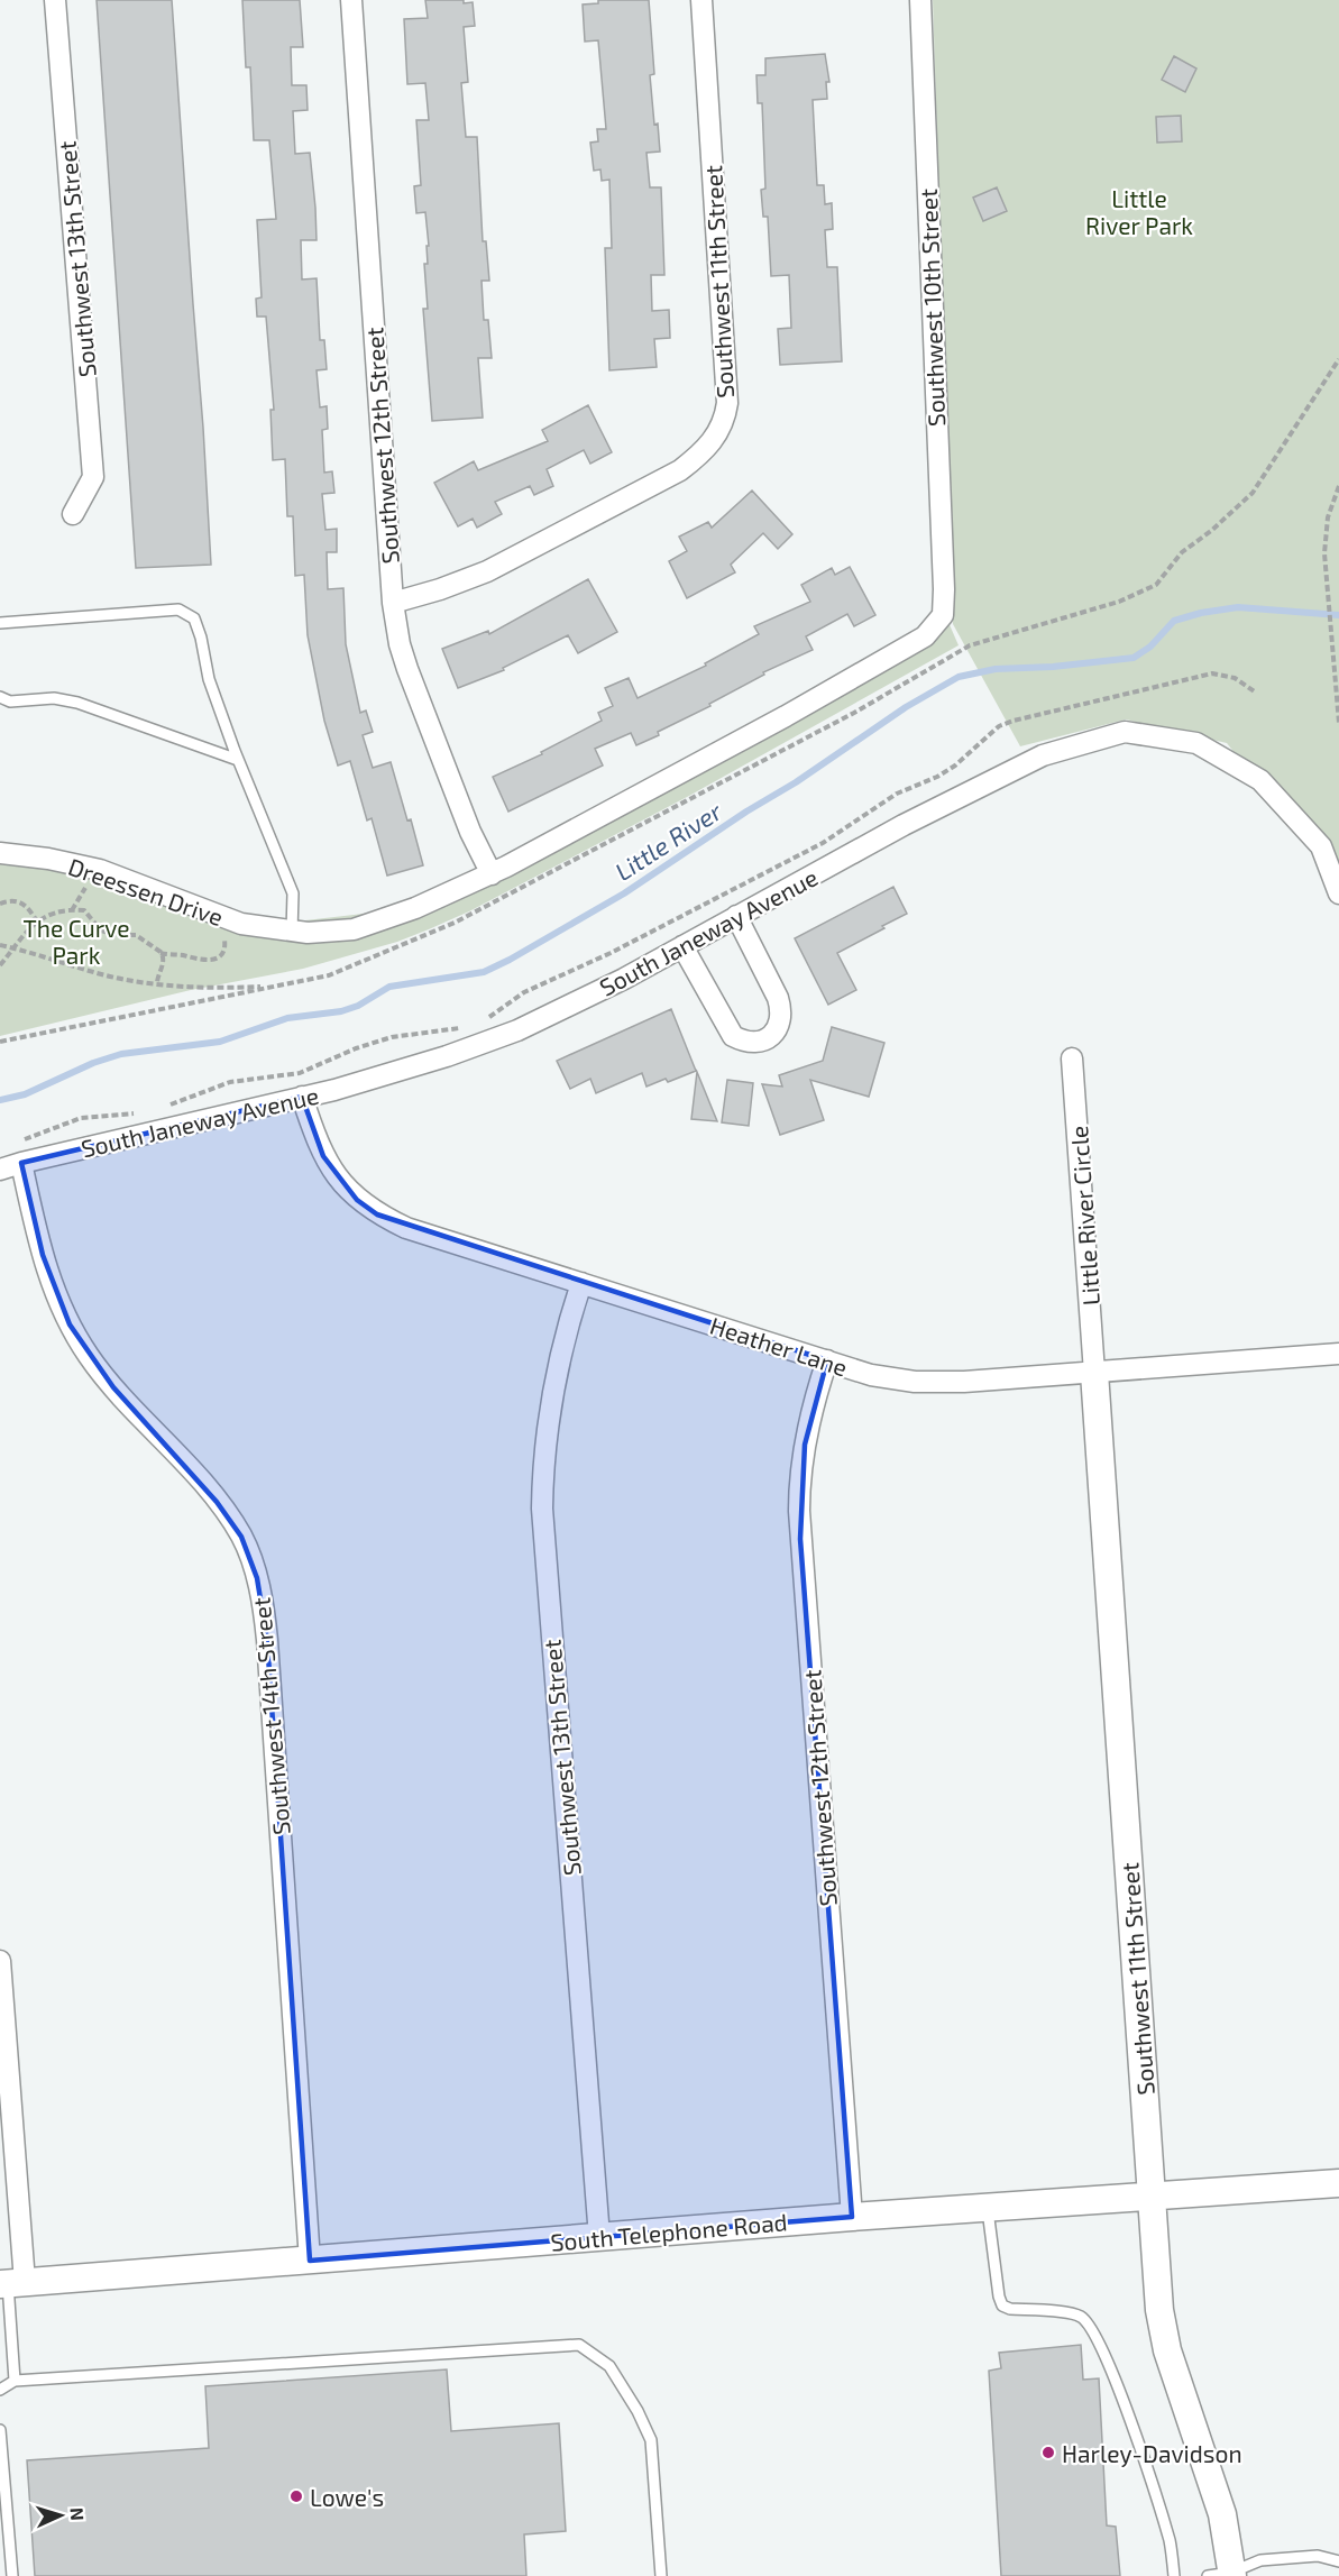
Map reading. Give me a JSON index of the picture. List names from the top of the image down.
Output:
{
  "streets": {
    "main road": ["Southwest 11th Street", "South Telephone Road"],
    "street": [
      "Southwest 13th Street",
      "Southwest 10th Street",
      "Southwest 12th Street",
      "Dreessen Drive",
      "South Janeway Avenue",
      "Little River Circle",
      "Heather Lane",
      "Southwest 14th Street"
    ]
  },
  "crossings": [
    ["Southwest 13th Street", "Heather Lane"],
    ["Southwest 13th Street", "South Telephone Road"],
    ["Southwest 11th Street", "Southwest 12th Street"],
    ["Southwest 11th Street", "Little River Circle"],
    ["Southwest 11th Street", "Heather Lane"],
    ["Southwest 11th Street", "South Telephone Road"],
    ["Southwest 10th Street", "Southwest 12th Street"],
    ["Southwest 12th Street", "Heather Lane"],
    ["Southwest 12th Street", "South Telephone Road"],
    ["South Janeway Avenue", "Heather Lane"],
    ["South Janeway Avenue", "Southwest 14th Street"],
    ["Little River Circle", "Heather Lane"],
    ["Southwest 14th Street", "South Telephone Road"]
  ],
  "water": ["Little River"],
  "parks": ["Little River Park", "The Curve Park"],
  "places": ["Harley-Davidson", "Lowe's"],
  "north": "right"
}
